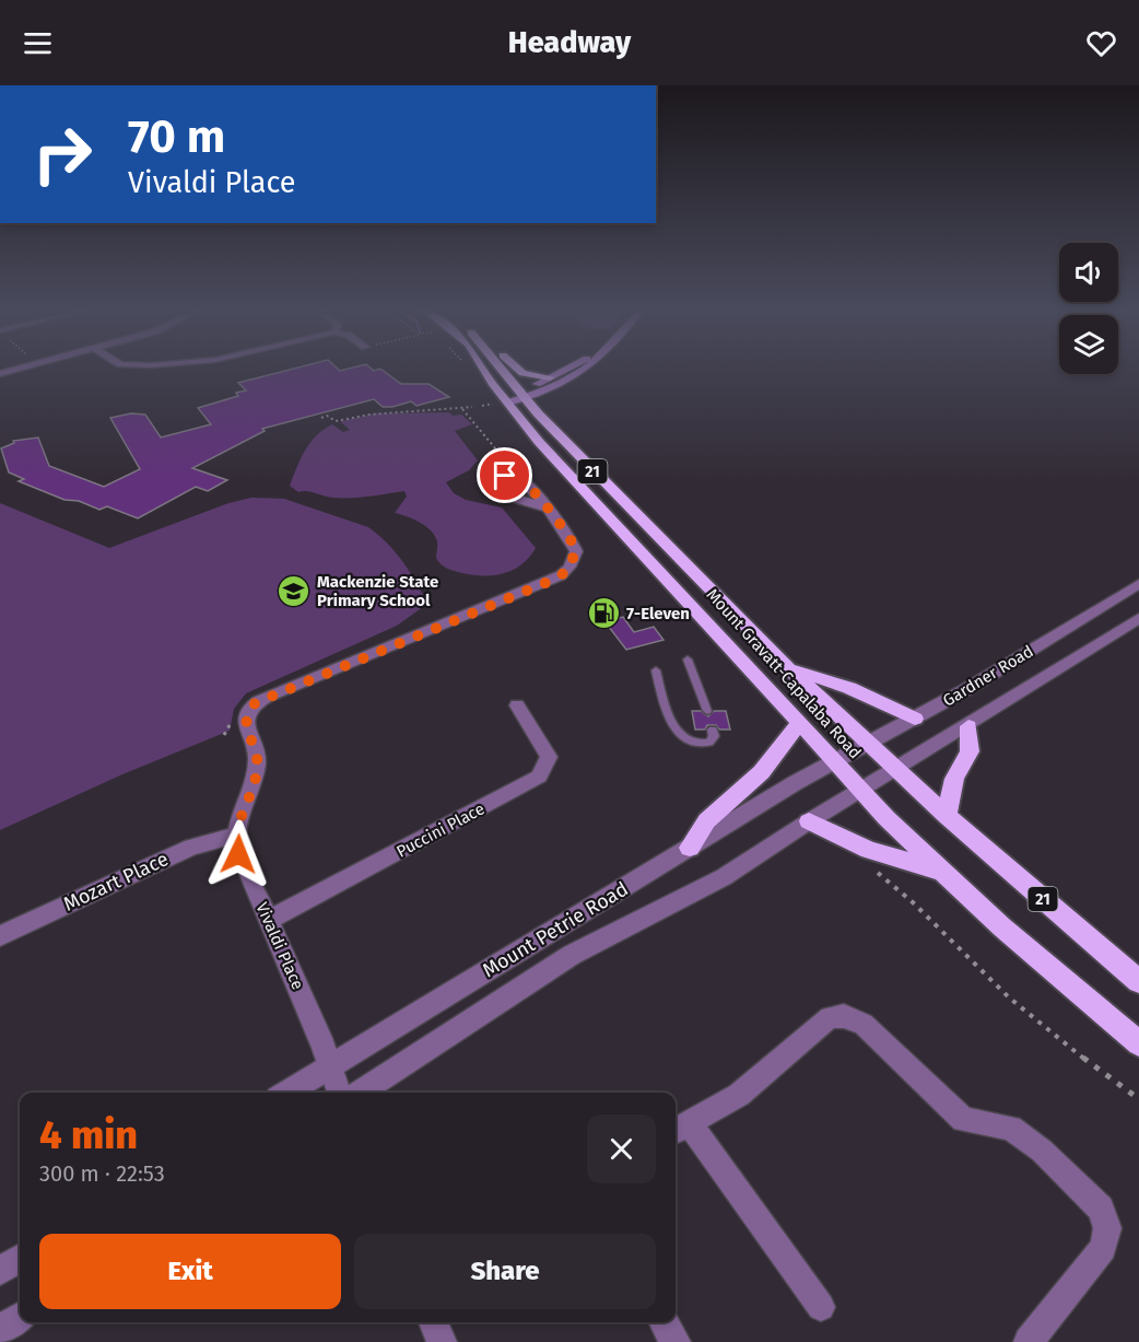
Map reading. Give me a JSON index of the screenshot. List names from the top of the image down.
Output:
{
  "streets": {
    "highway": ["21", "Mount Gravatt-Capalaba Road"],
    "street": [
      "Gardner Road",
      "Puccini Place",
      "Mozart Place",
      "Mount Petrie Road",
      "Vivaldi Place"
    ]
  },
  "crossings": [
    ["Mount Gravatt-Capalaba Road", "Gardner Road"],
    ["Mount Gravatt-Capalaba Road", "Mount Petrie Road"],
    ["Gardner Road", "Mount Petrie Road"],
    ["Puccini Place", "Vivaldi Place"],
    ["Mozart Place", "Vivaldi Place"],
    ["Mount Petrie Road", "Vivaldi Place"]
  ],
  "places": {
    "school or university": ["Mackenzie State Primary School"],
    "fuel station": ["7-Eleven"]
  },
  "page": {
    "header": "Headway",
    "turn": ["70 m", "Vivaldi Place"],
    "heading": ["4 min", "300 m · 22:53"],
    "buttons": ["Exit", "Share"]
  }
}
